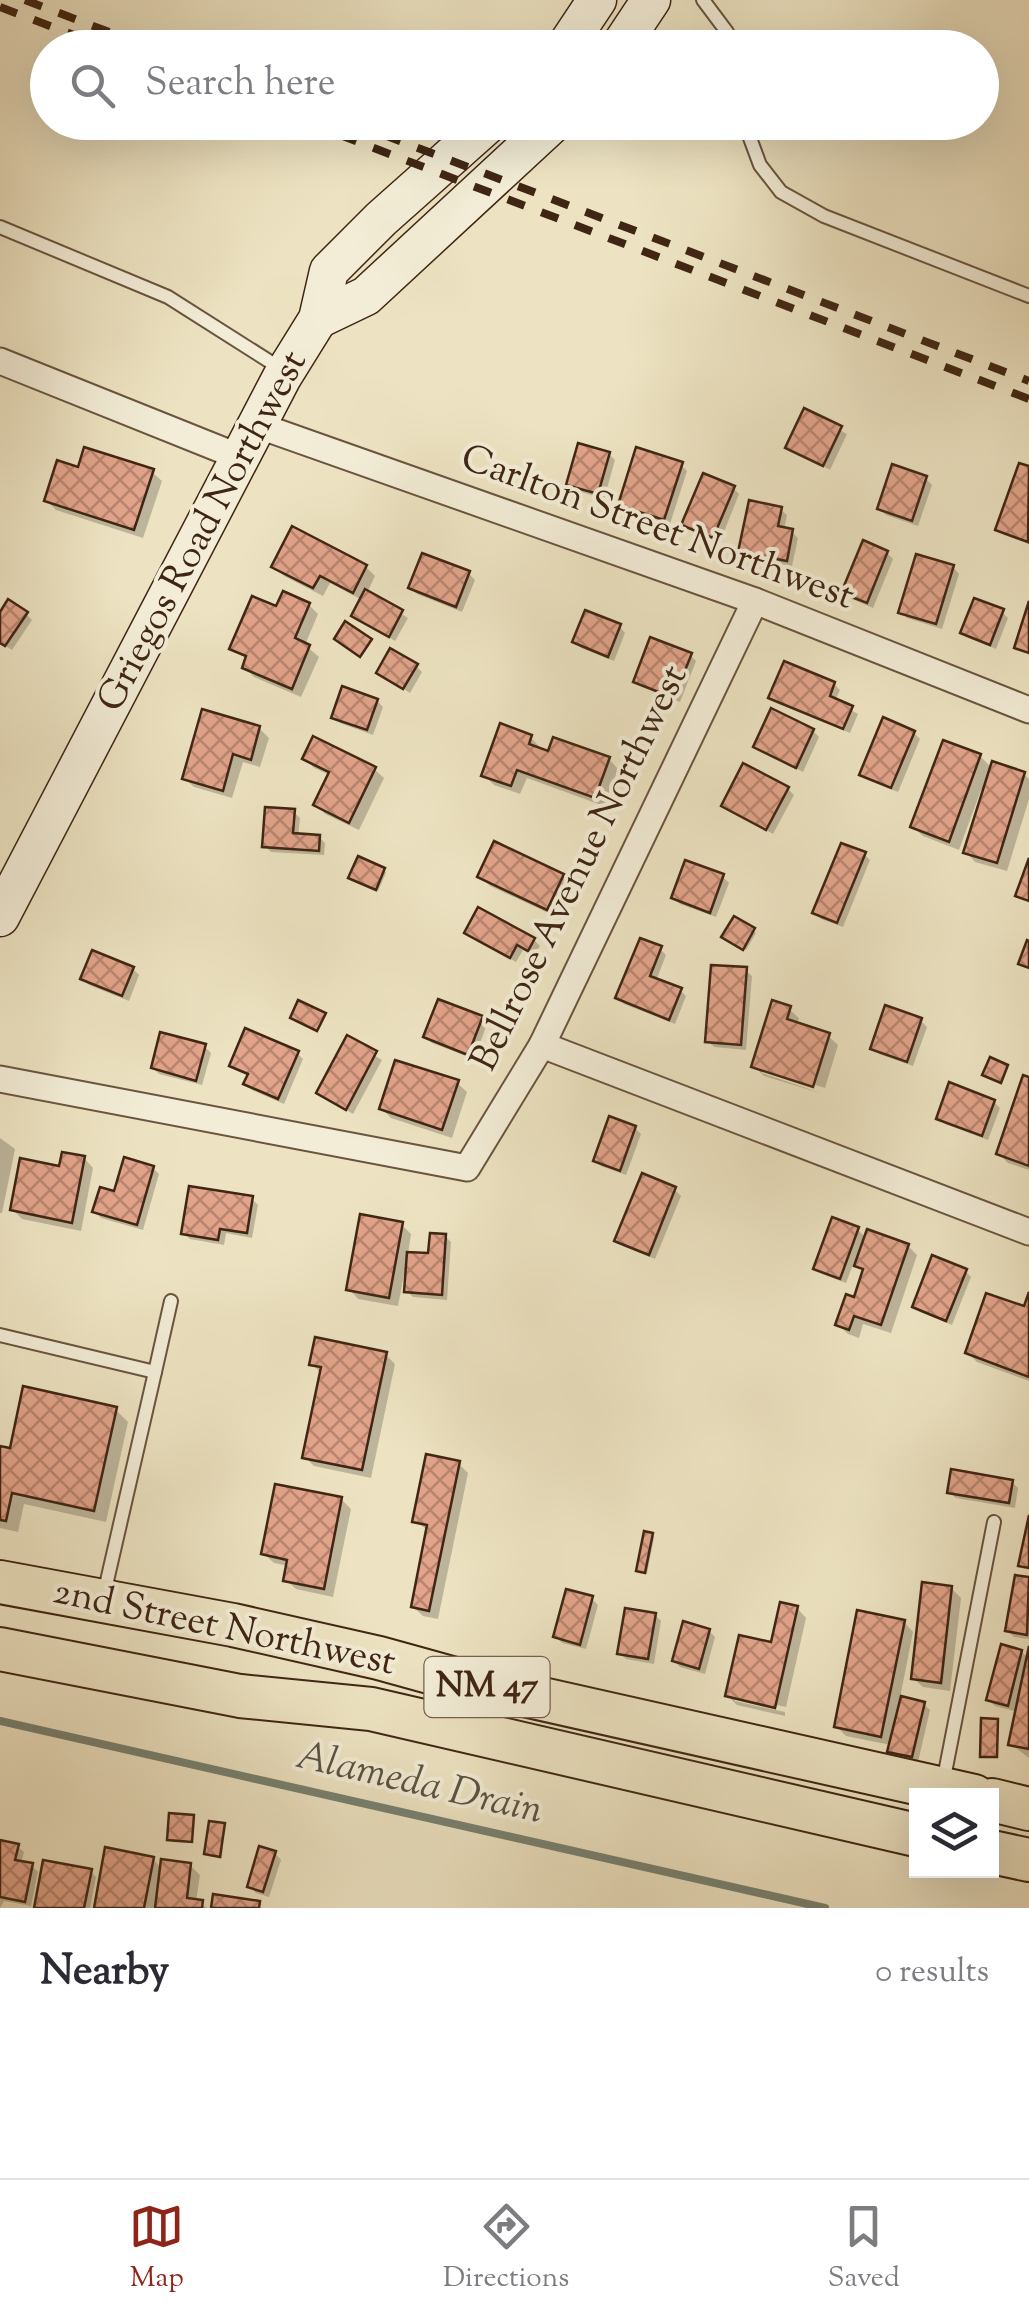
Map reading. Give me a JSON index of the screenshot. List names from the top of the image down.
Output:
{
  "streets": {
    "main road": ["Griegos Road Northwest", "2nd Street Northwest", "NM 47"],
    "street": ["Carlton Street Northwest", "Bellrose Avenue Northwest"]
  },
  "crossings": [
    ["Carlton Street Northwest", "Griegos Road Northwest"],
    ["Carlton Street Northwest", "Bellrose Avenue Northwest"]
  ],
  "water": ["Alameda Drain"],
  "page": {
    "search": "Search here",
    "heading": ["Nearby", "0 results"],
    "nav": ["Map", "Directions", "Saved"]
  }
}
